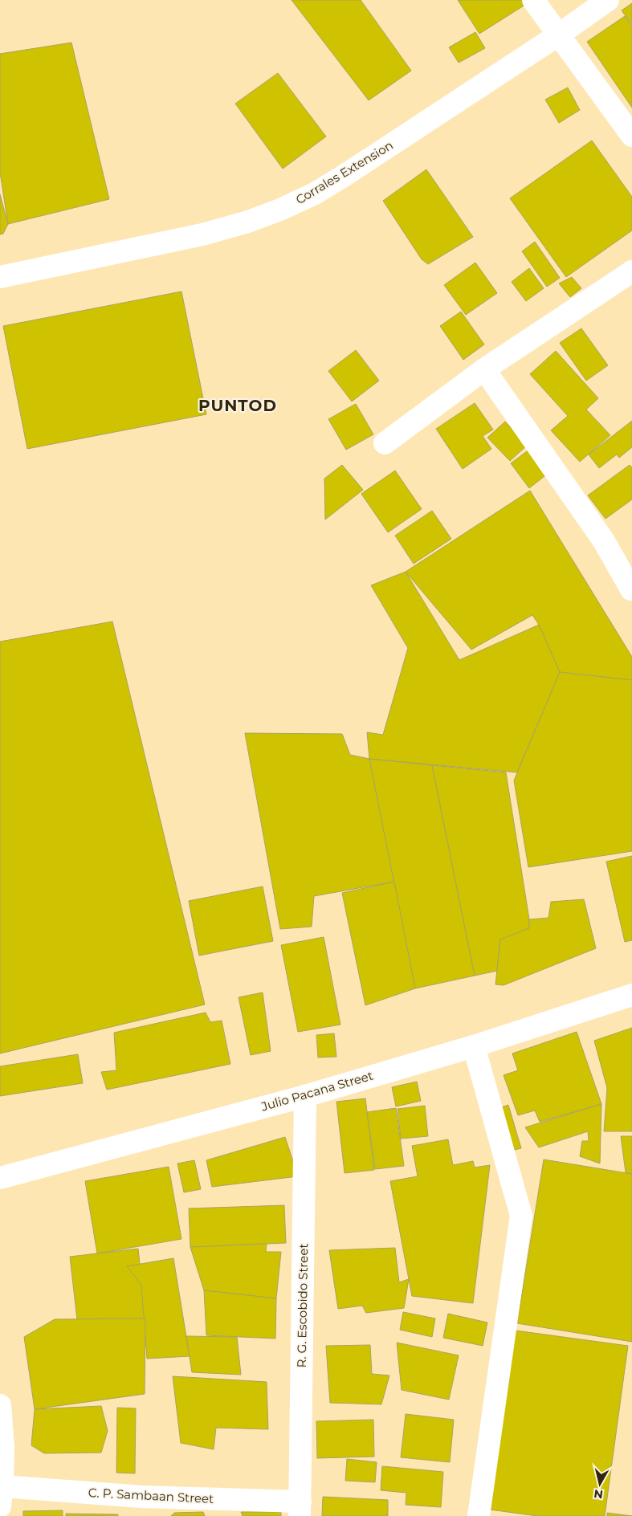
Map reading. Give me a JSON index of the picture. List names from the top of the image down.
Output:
{
  "streets": {
    "main road": [
      "Corrales Extension",
      "Julio Pacana Street",
      "R. G. Escobido Street",
      "C. P. Sambaan Street"
    ]
  },
  "crossings": [
    ["Julio Pacana Street", "R. G. Escobido Street"],
    ["R. G. Escobido Street", "C. P. Sambaan Street"]
  ],
  "districts": ["PUNTOD"],
  "north": "bottom"
}
